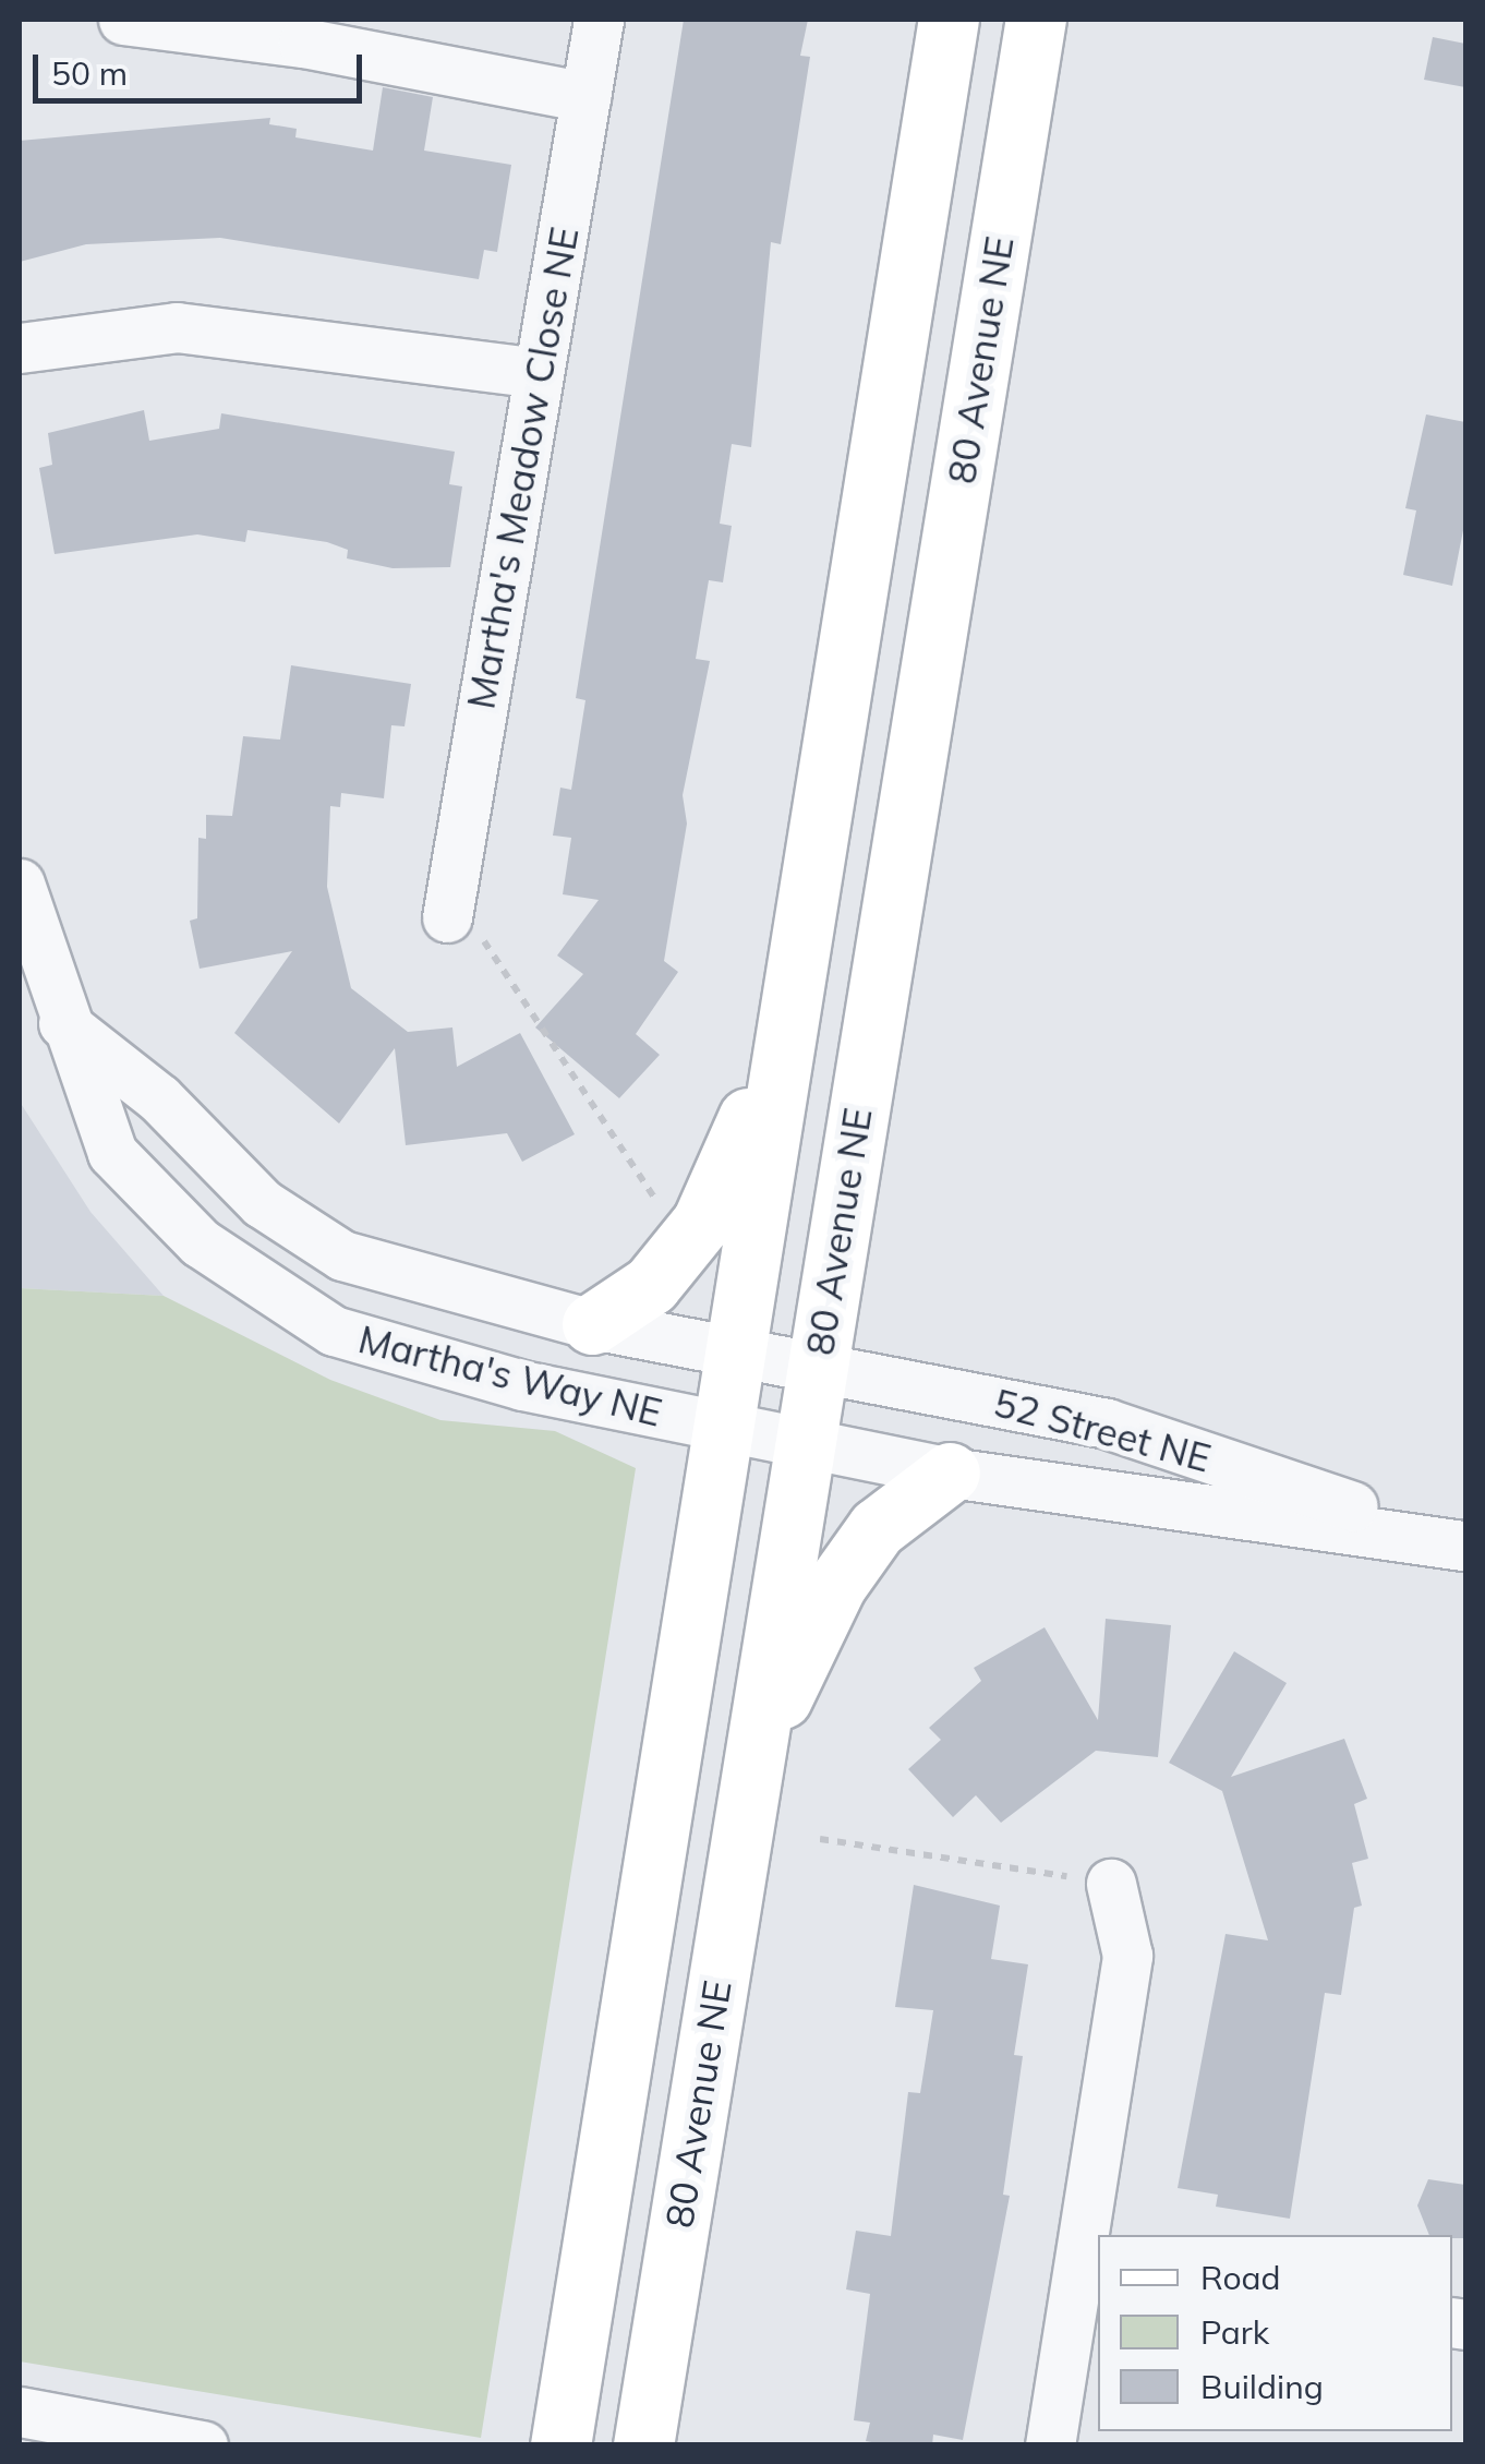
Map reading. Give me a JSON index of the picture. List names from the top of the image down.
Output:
{
  "streets": {
    "main road": ["80 Avenue NE"],
    "street": ["Martha's Meadow Close NE", "Martha's Way NE", "52 Street NE"]
  },
  "crossings": [
    ["80 Avenue NE", "52 Street NE"],
    ["Martha's Way NE", "52 Street NE"]
  ],
  "legend": ["Road", "Park", "Building"],
  "scale_bar": "50 m"
}
